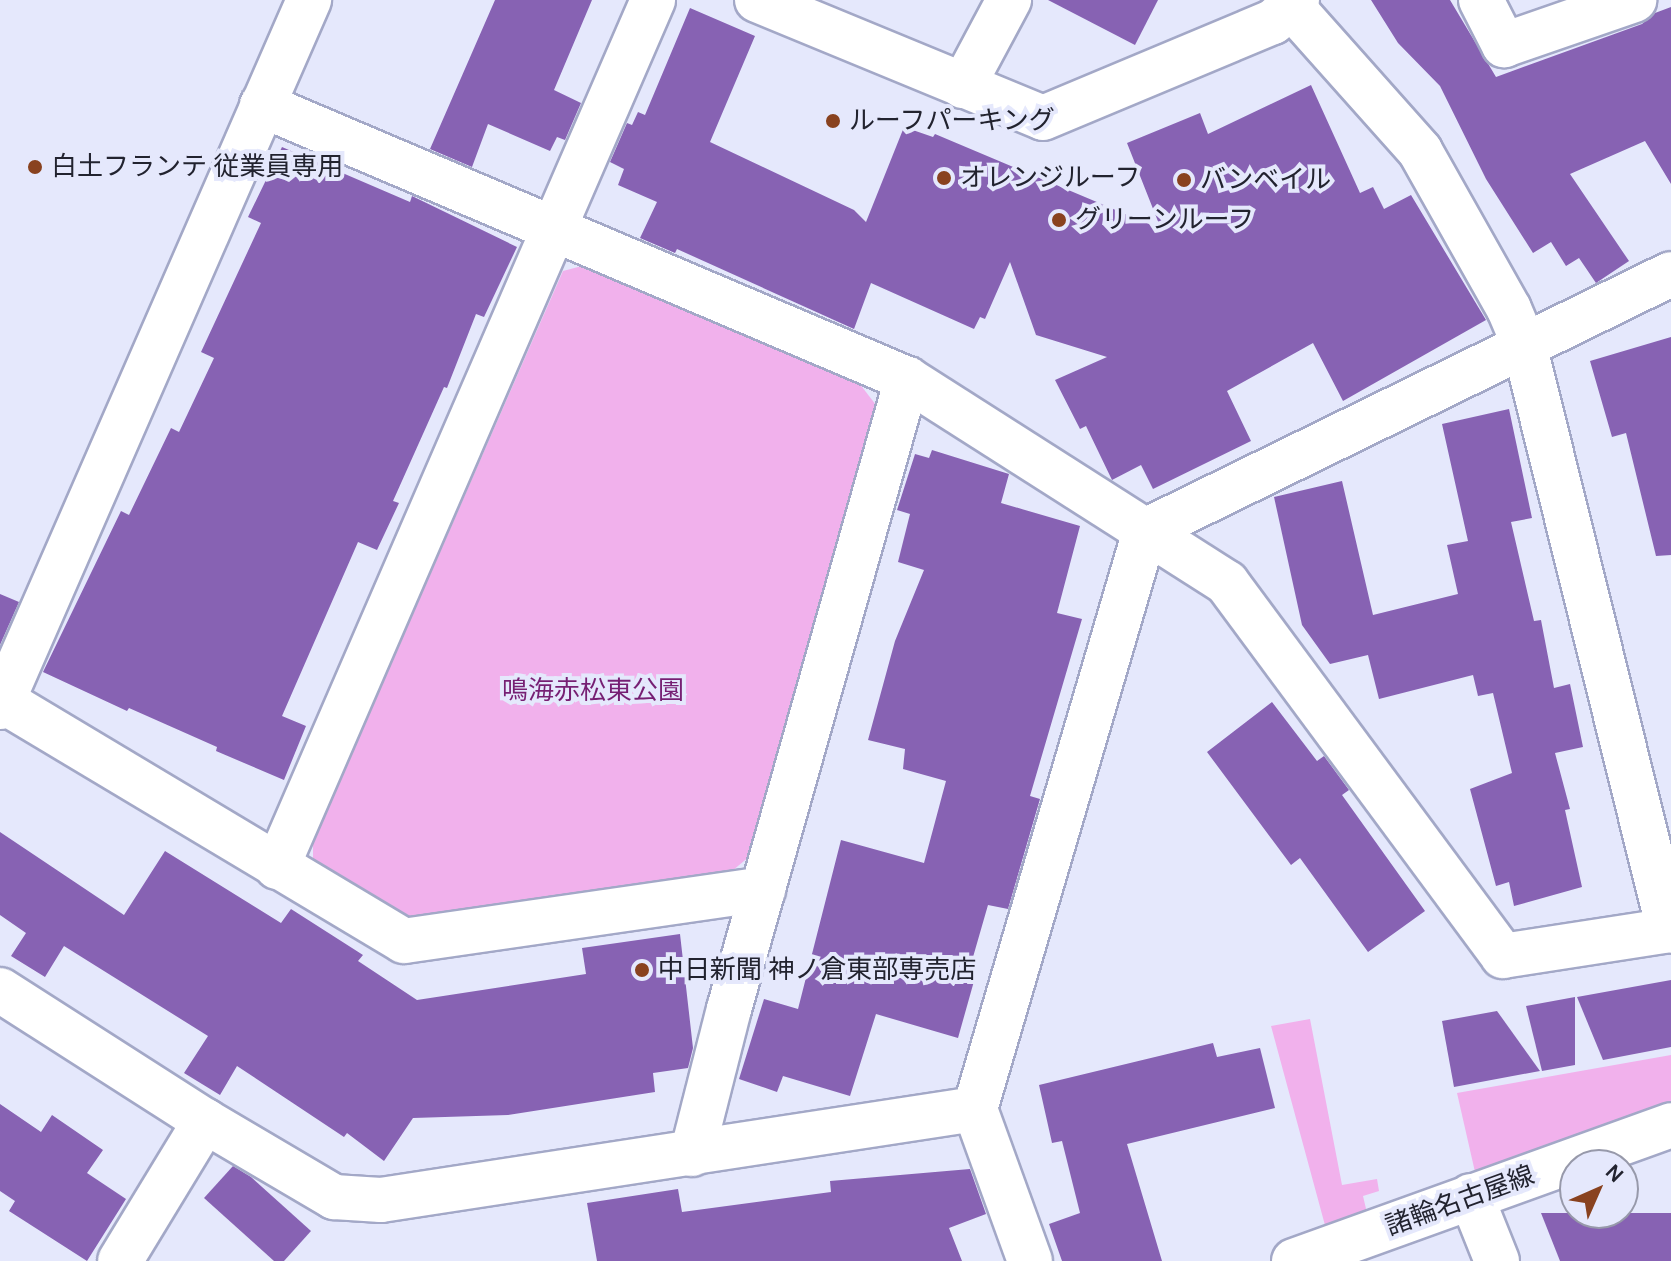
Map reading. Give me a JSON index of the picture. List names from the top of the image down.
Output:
{
  "streets": {
    "street": ["諸輪名古屋線"]
  },
  "parks": ["鳴海赤松東公園"],
  "places": [
    "ルーフパーキング",
    "白土フランテ 従業員専用",
    "オレンジルーフ",
    "バンベイル",
    "グリーンルーフ",
    "中日新聞 神ノ倉東部専売店"
  ],
  "north": "top right"
}
